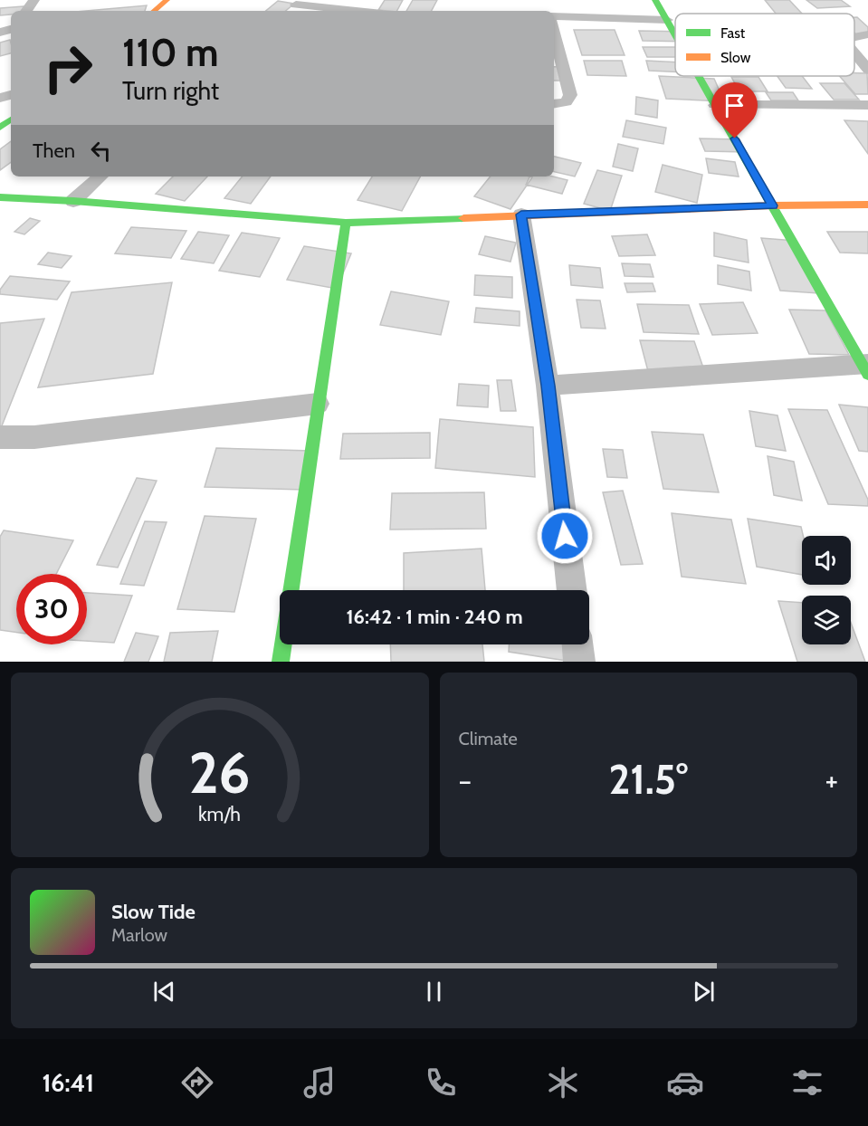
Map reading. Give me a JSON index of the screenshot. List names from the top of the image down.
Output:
{
  "legend": ["Fast", "Slow"],
  "page": {
    "turn": ["110 m", "Turn right"],
    "then": "Then",
    "limit": "30",
    "trip": "16:42 · 1 min · 240 m",
    "tile": "Climate",
    "heat": ["−", "21.5°", "+"],
    "song": ["Slow Tide", "Marlow"],
    "tabs": "16:41",
    "gauge": ["26", "km/h"]
  }
}
